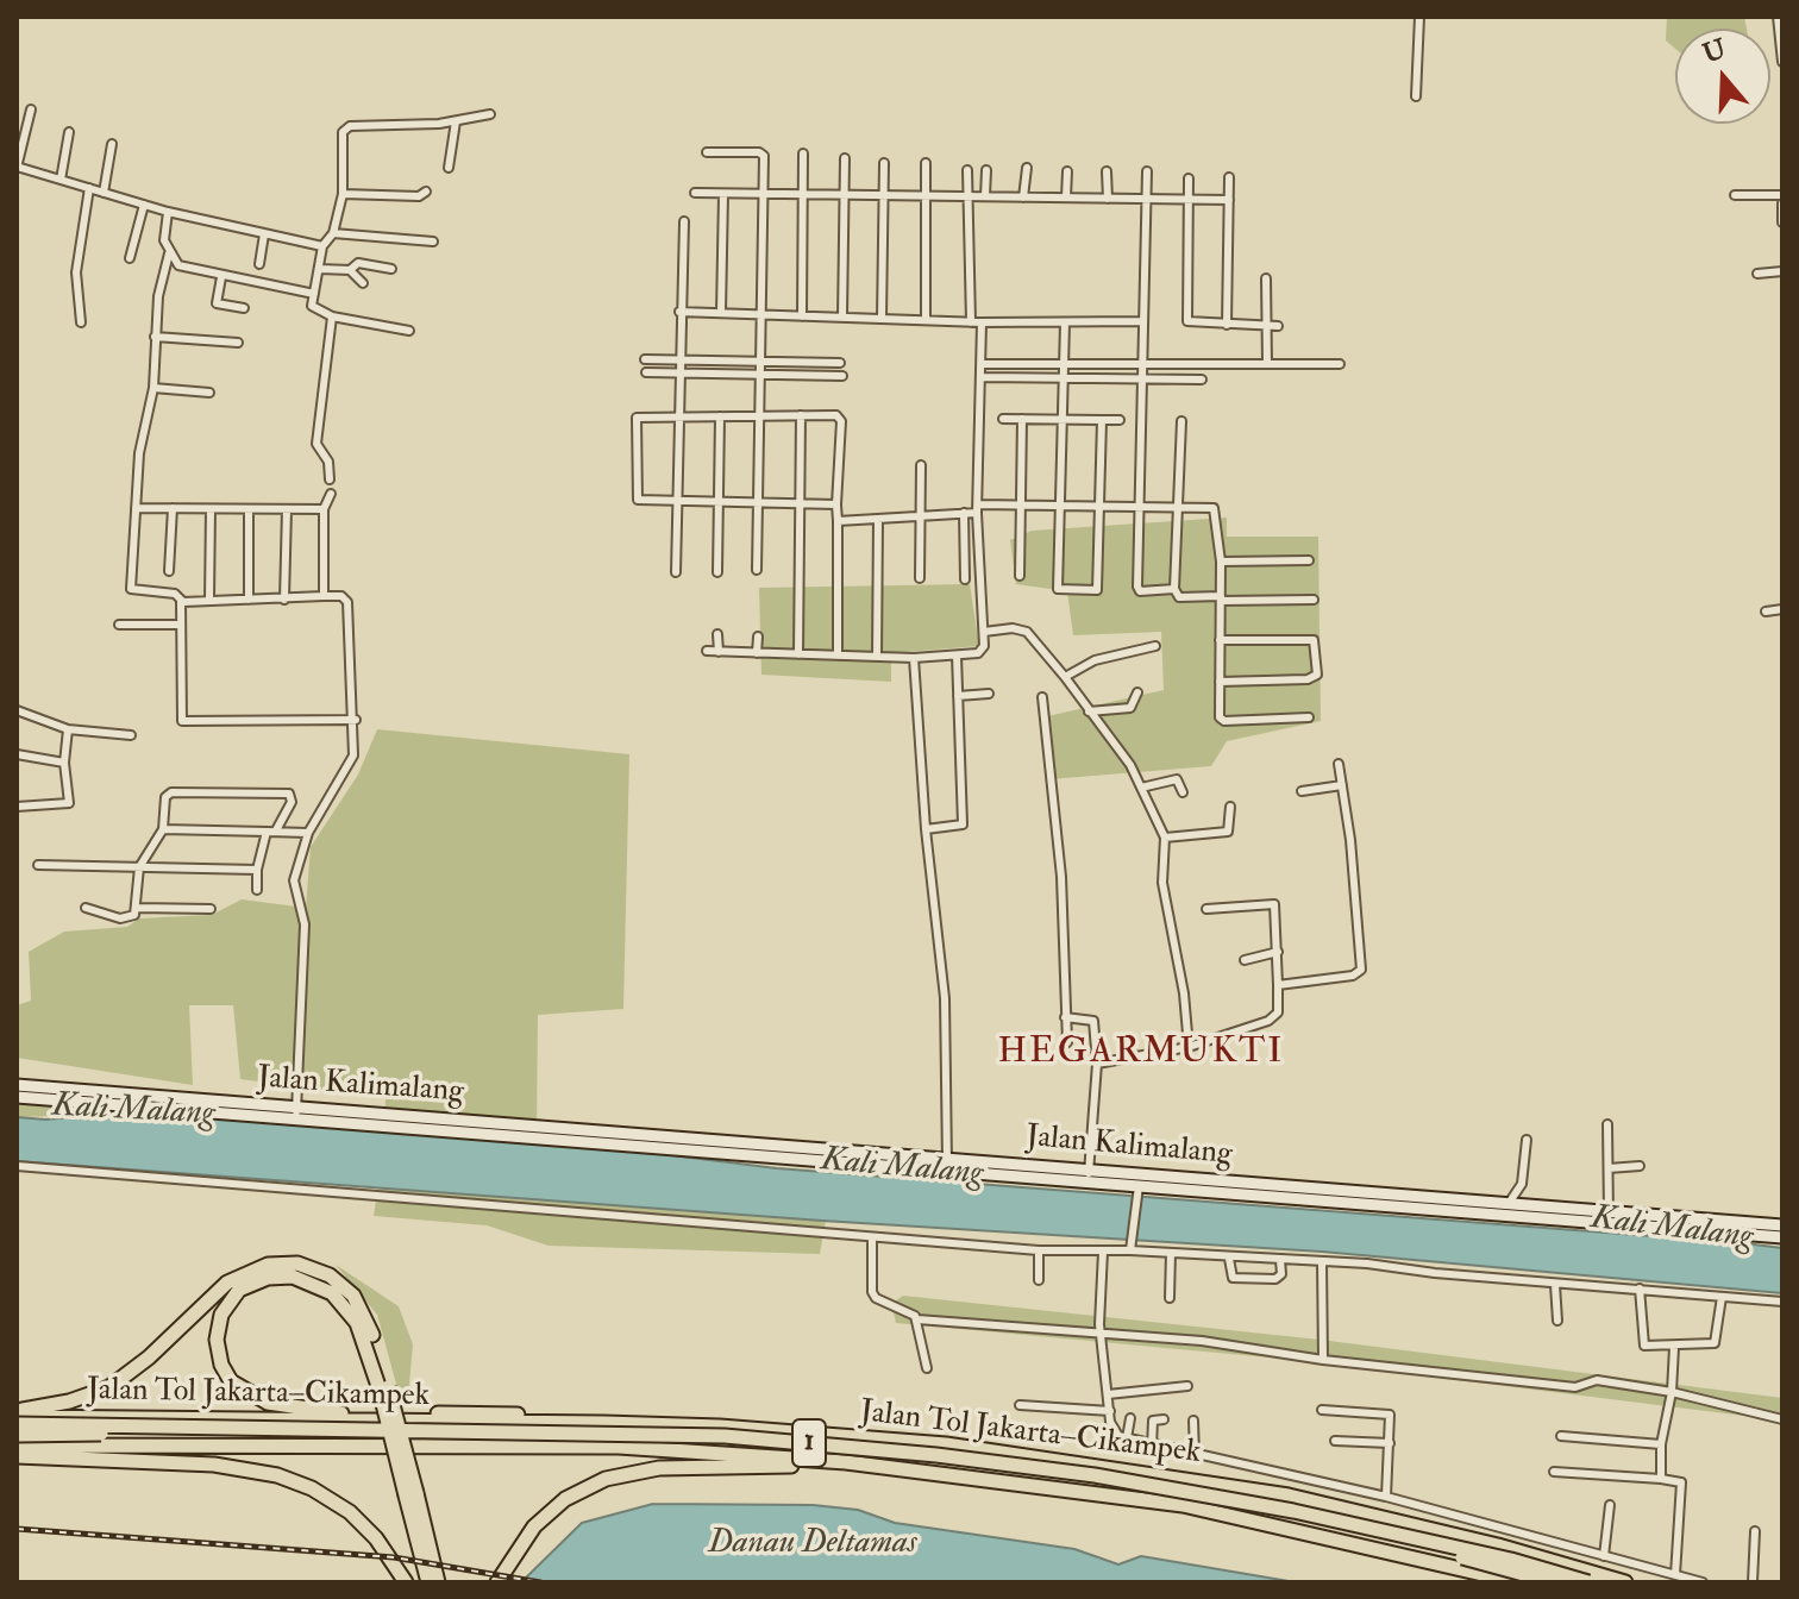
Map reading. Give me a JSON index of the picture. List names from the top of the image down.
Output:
{
  "streets": {
    "highway": ["Jalan Tol Jakarta–Cikampek", "1"],
    "main road": ["Jalan Kalimalang"]
  },
  "districts": ["HEGARMUKTI"],
  "water": ["Kali Malang", "Danau Deltamas"],
  "north": "top"
}
